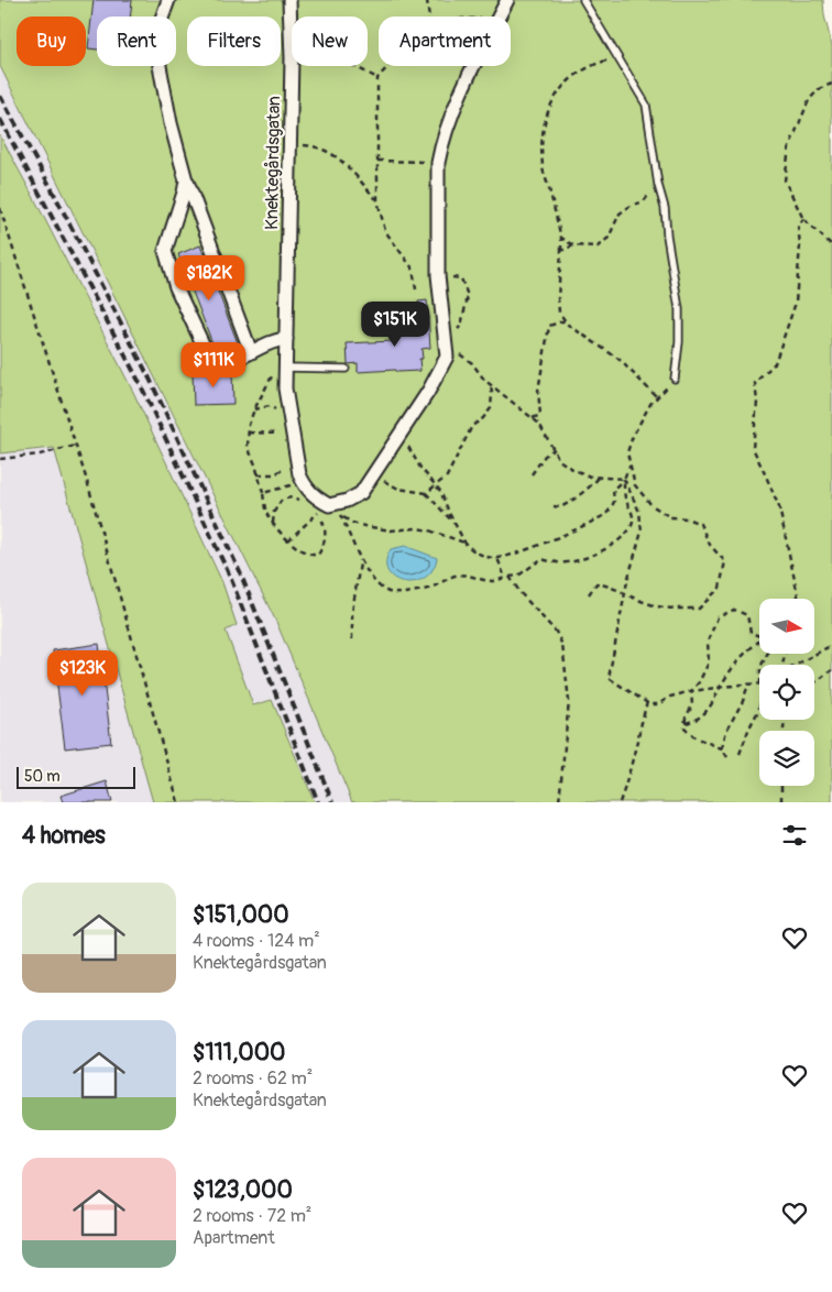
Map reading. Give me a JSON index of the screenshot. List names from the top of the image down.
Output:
{
  "streets": {
    "street": ["Knektegårdsgatan"]
  },
  "scale_bar": "50 m",
  "north": "right",
  "page": {
    "chip": [
      "Buy",
      "Rent",
      "Filters",
      "New",
      "Apartment"
    ],
    "price": [
      "$182K",
      "$151K",
      "$111K",
      "$123K"
    ],
    "scale": "50 m",
    "heading": "4 homes",
    "list": [
      {
        "name": "$151,000",
        "note": "4 rooms · 124 m² · Knektegårdsgatan"
      },
      {
        "name": "$111,000",
        "note": "2 rooms · 62 m² · Knektegårdsgatan"
      },
      {
        "name": "$123,000",
        "note": "2 rooms · 72 m² · Apartment"
      }
    ]
  }
}
